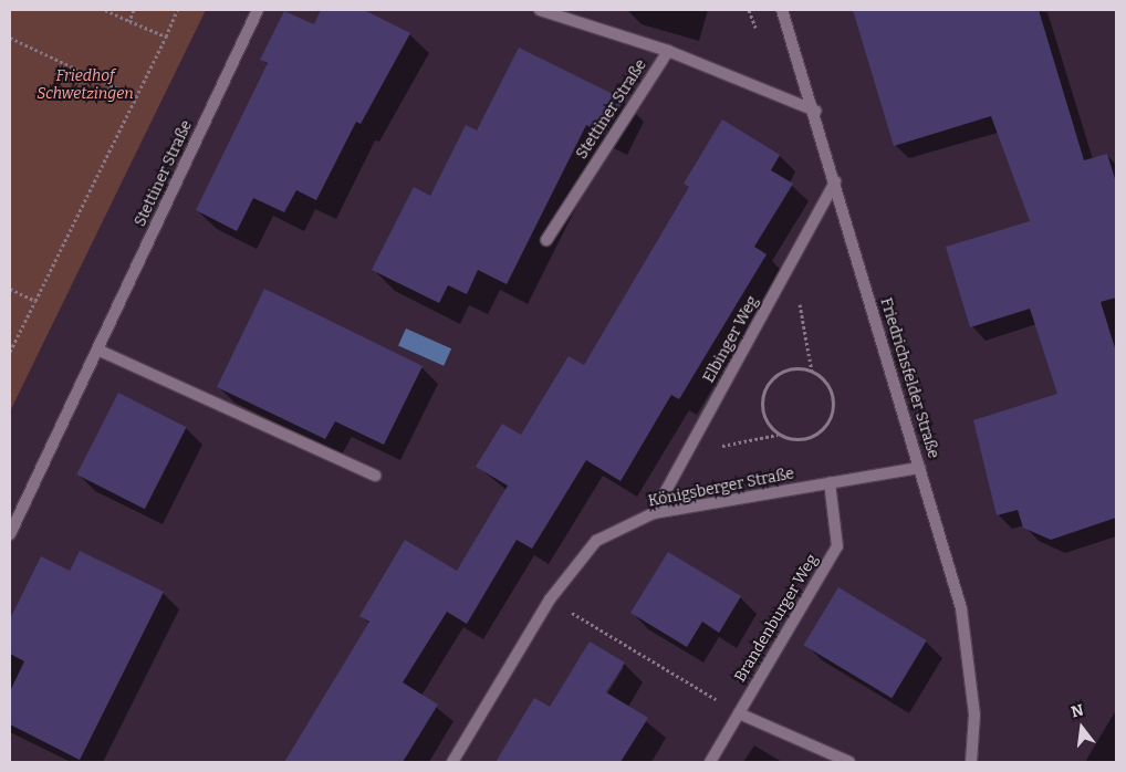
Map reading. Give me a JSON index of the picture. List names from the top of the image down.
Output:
{
  "streets": {
    "street": [
      "Stettiner Straße",
      "Elbinger Weg",
      "Friedrichsfelder Straße",
      "Königsberger Straße",
      "Brandenburger Weg"
    ]
  },
  "crossings": [
    ["Stettiner Straße", "Friedrichsfelder Straße"],
    ["Elbinger Weg", "Friedrichsfelder Straße"],
    ["Elbinger Weg", "Königsberger Straße"],
    ["Friedrichsfelder Straße", "Königsberger Straße"],
    ["Königsberger Straße", "Brandenburger Weg"]
  ],
  "parks": ["Friedhof Schwetzingen"],
  "north": "top"
}
